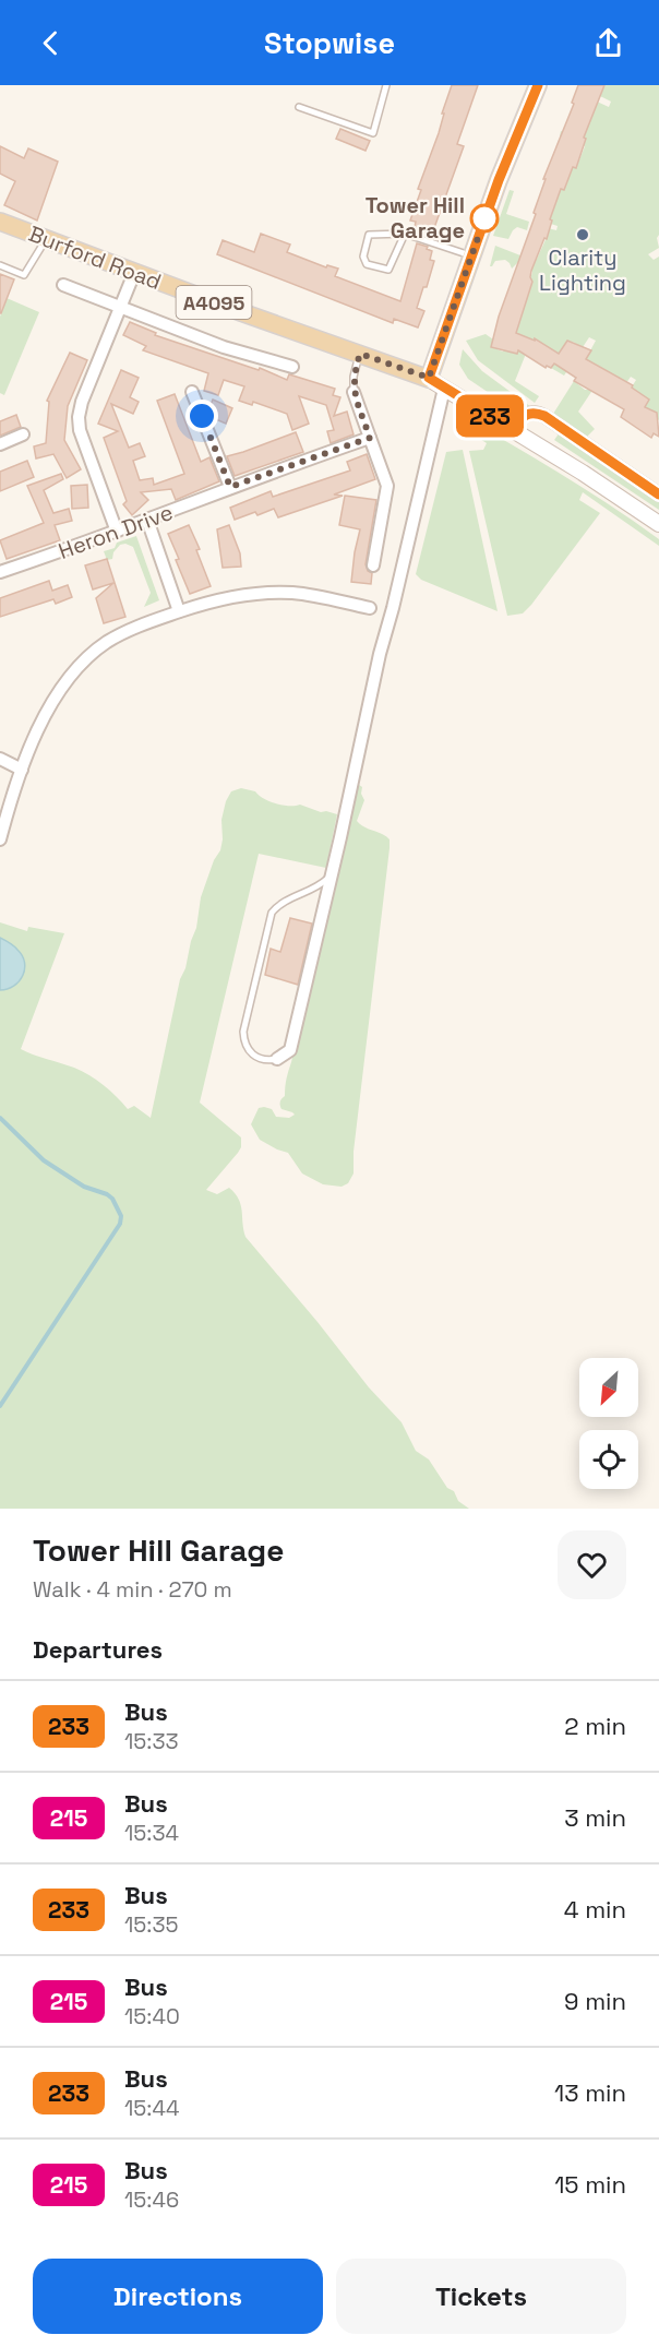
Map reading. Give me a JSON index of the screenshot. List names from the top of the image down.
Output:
{
  "streets": {
    "main road": ["Burford Road", "A4095"],
    "street": ["Heron Drive"]
  },
  "places": ["Tower Hill Garage", "Clarity Lighting"],
  "lines": ["bus line 233"],
  "north": "bottom left",
  "page": {
    "header": "Stopwise",
    "on_map": "233",
    "heading": [
      ["Tower Hill Garage", "Walk · 4 min · 270 m"],
      "Departures"
    ],
    "list": [
      {
        "mark": "233",
        "name": "Bus",
        "note": "15:33",
        "value": "2 min"
      },
      {
        "mark": "215",
        "name": "Bus",
        "note": "15:34",
        "value": "3 min"
      },
      {
        "mark": "233",
        "name": "Bus",
        "note": "15:35",
        "value": "4 min"
      },
      {
        "mark": "215",
        "name": "Bus",
        "note": "15:40",
        "value": "9 min"
      },
      {
        "mark": "233",
        "name": "Bus",
        "note": "15:44",
        "value": "13 min"
      },
      {
        "mark": "215",
        "name": "Bus",
        "note": "15:46",
        "value": "15 min"
      }
    ],
    "buttons": ["Directions", "Tickets"]
  }
}
